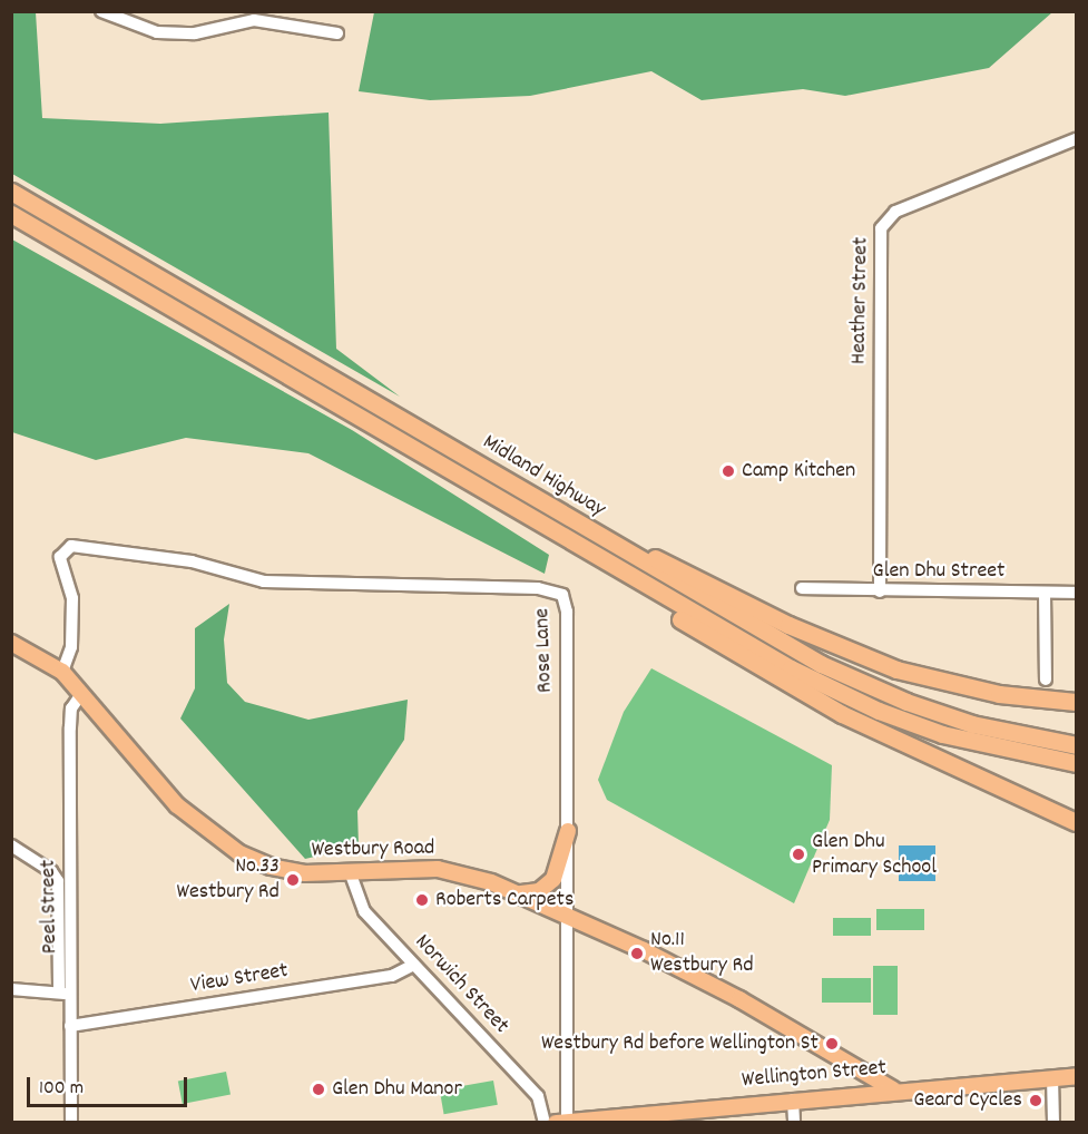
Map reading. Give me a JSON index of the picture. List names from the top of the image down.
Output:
{
  "streets": {
    "highway": ["Midland Highway"],
    "main road": ["Westbury Road", "Wellington Street"],
    "street": [
      "Heather Street",
      "Glen Dhu Street",
      "Rose Lane",
      "Peel Street",
      "View Street",
      "Norwich Street"
    ]
  },
  "crossings": [
    ["Heather Street", "Glen Dhu Street"],
    ["Rose Lane", "Westbury Road"],
    ["Rose Lane", "Wellington Street"],
    ["Westbury Road", "Peel Street"],
    ["Westbury Road", "Norwich Street"],
    ["Westbury Road", "Wellington Street"],
    ["Peel Street", "View Street"],
    ["View Street", "Norwich Street"]
  ],
  "places": [
    "Camp Kitchen",
    "Glen Dhu Primary School",
    "No.33 Westbury Rd",
    "Roberts Carpets",
    "No.11 Westbury Rd",
    "Westbury Rd before Wellington St",
    "Glen Dhu Manor",
    "Geard Cycles"
  ],
  "scale_bar": "100 m"
}
